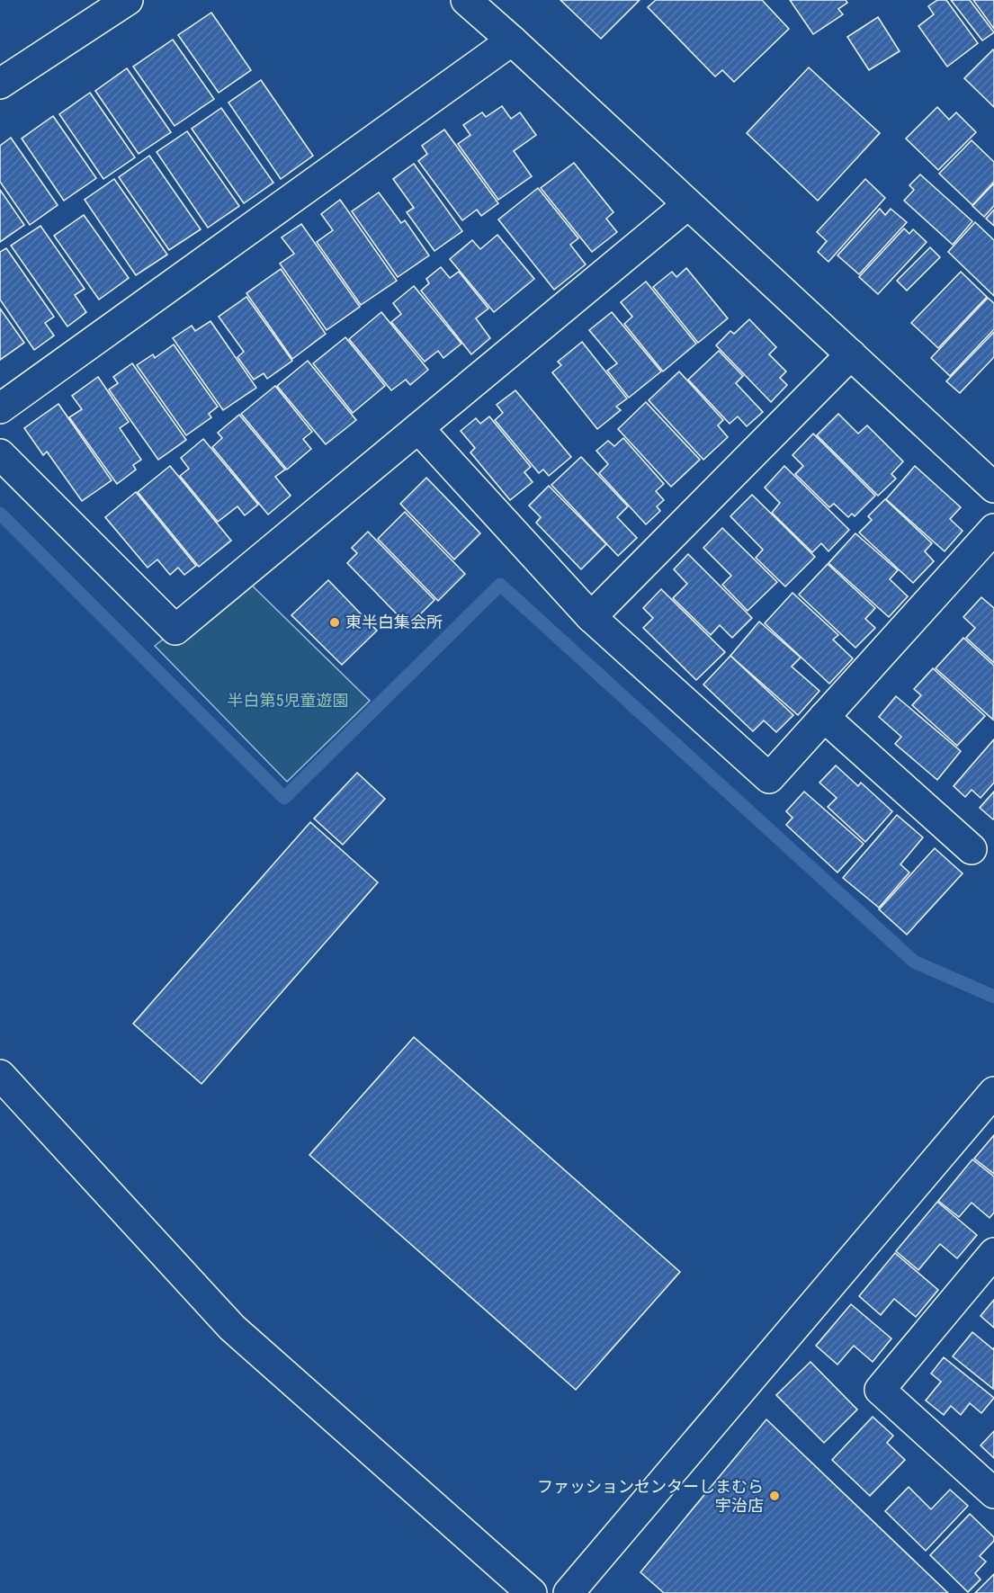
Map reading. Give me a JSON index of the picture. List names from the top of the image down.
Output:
{
  "parks": ["半白第5児童遊園"],
  "places": ["東半白集会所", "ファッションセンターしまむら 宇治店"]
}
